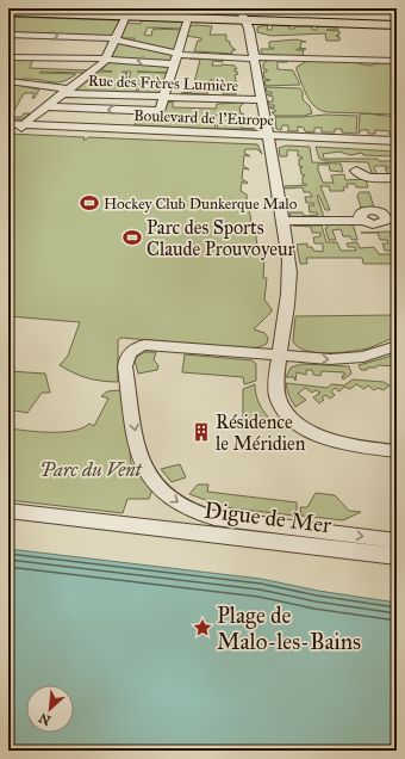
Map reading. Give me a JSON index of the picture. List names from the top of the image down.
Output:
{
  "streets": {
    "street": ["Rue des Frères Lumière", "Boulevard de l'Europe", "Digue de Mer"]
  },
  "parks": ["Parc du Vent"],
  "places": {
    "sports": ["Hockey Club Dunkerque Malo", "Parc des Sports Claude Prouvoyeur"],
    "building": ["Résidence le Méridien"],
    "place": ["Plage de Malo-les-Bains"]
  },
  "north": "bottom left"
}
